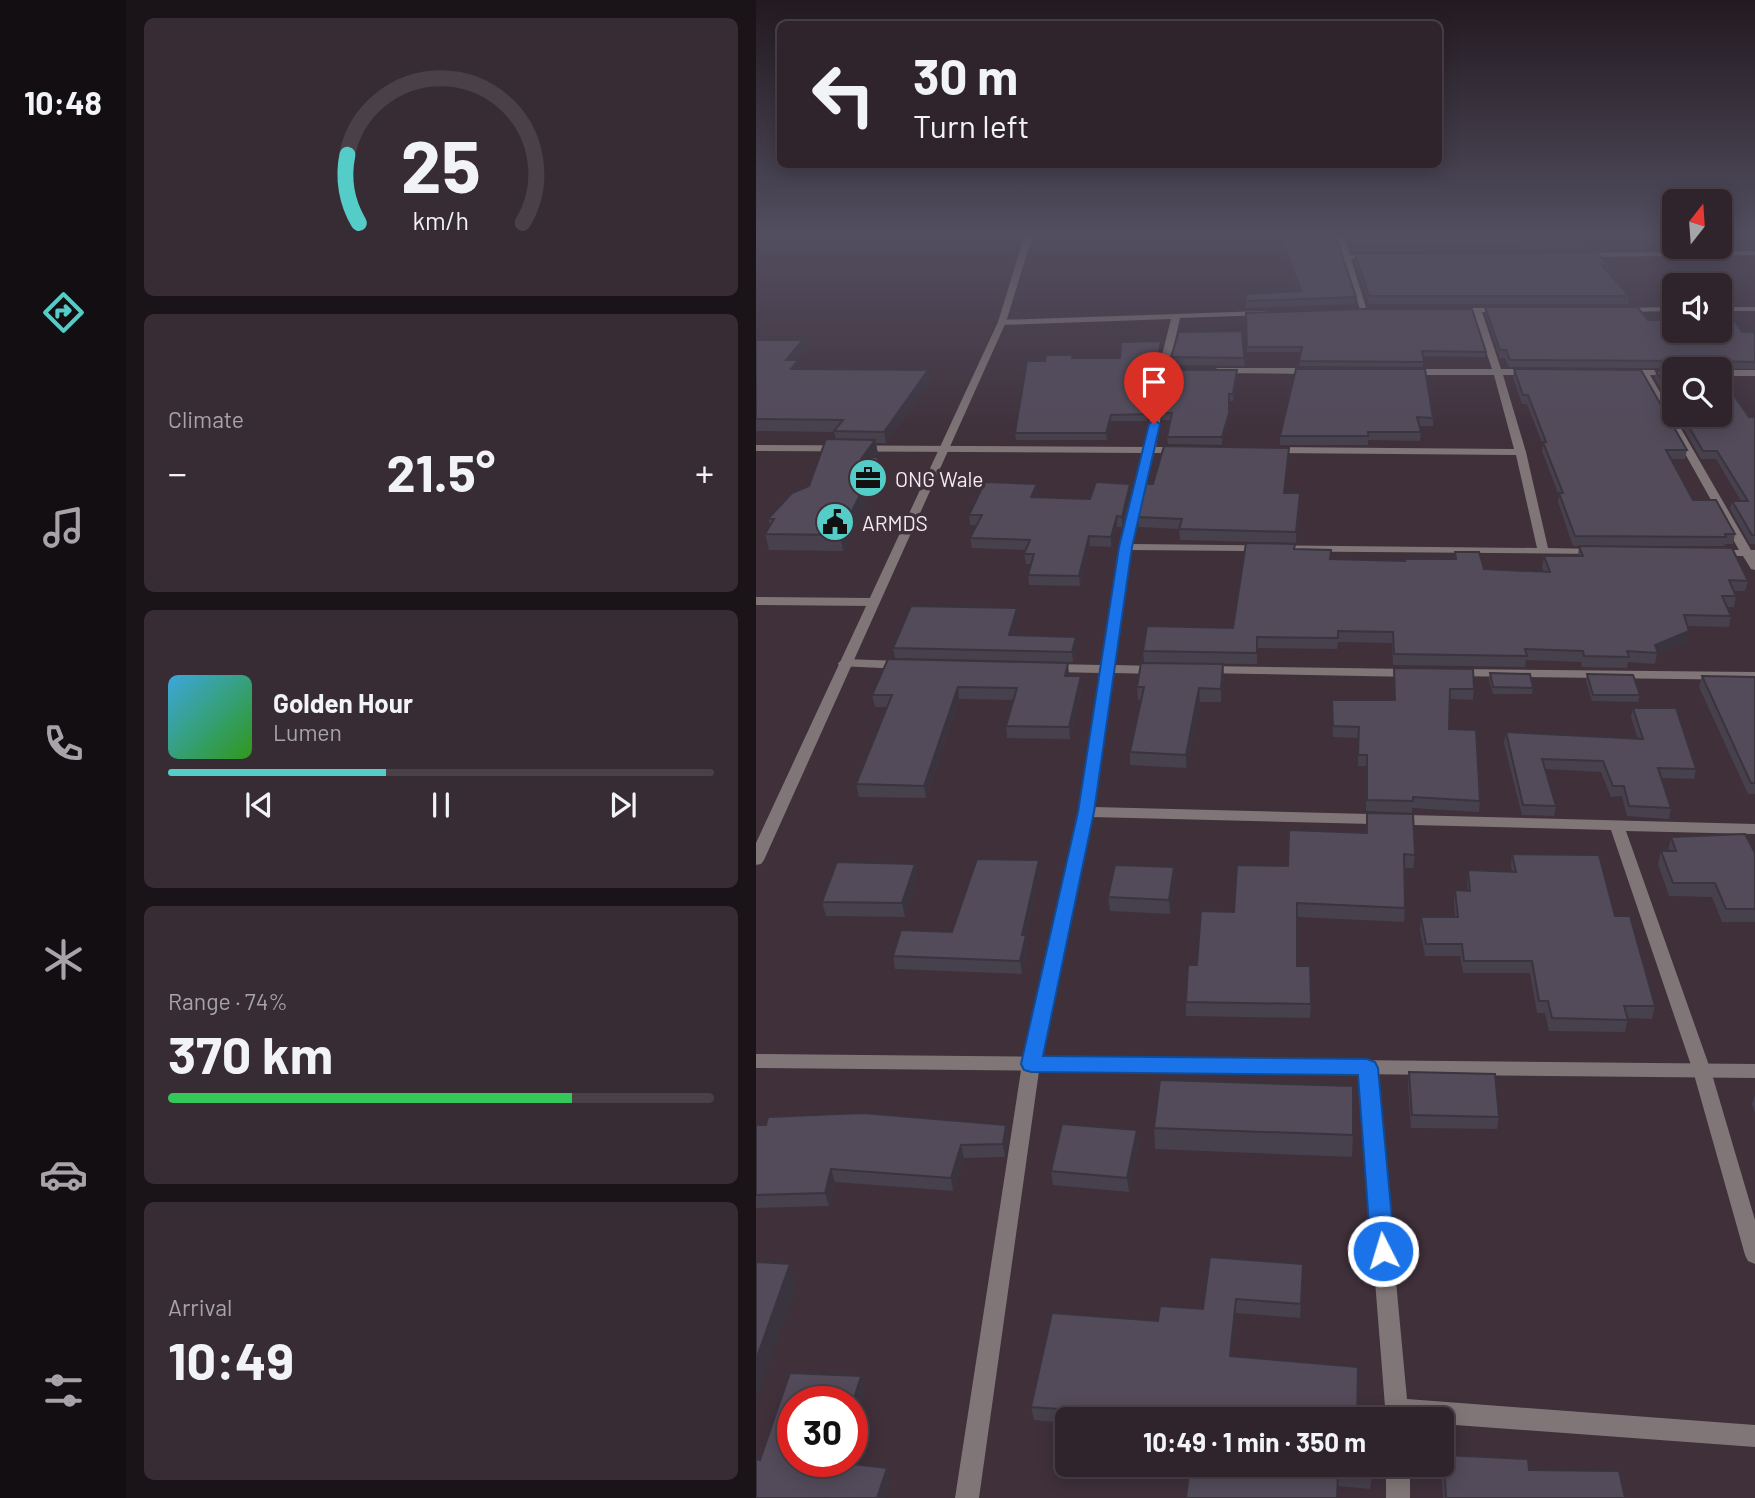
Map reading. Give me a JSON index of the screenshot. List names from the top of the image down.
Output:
{
  "places": {
    "office": ["ONG Wale"],
    "public building": ["ARMDS"]
  },
  "north": "top",
  "page": {
    "tabs": "10:48",
    "turn": ["30 m", "Turn left"],
    "tile": [
      "Climate",
      ["Range · 74%", "370 km"],
      ["Arrival", "10:49"]
    ],
    "heat": ["−", "21.5°", "+"],
    "song": ["Golden Hour", "Lumen"],
    "limit": "30",
    "trip": "10:49 · 1 min · 350 m",
    "gauge": ["25", "km/h"]
  }
}
